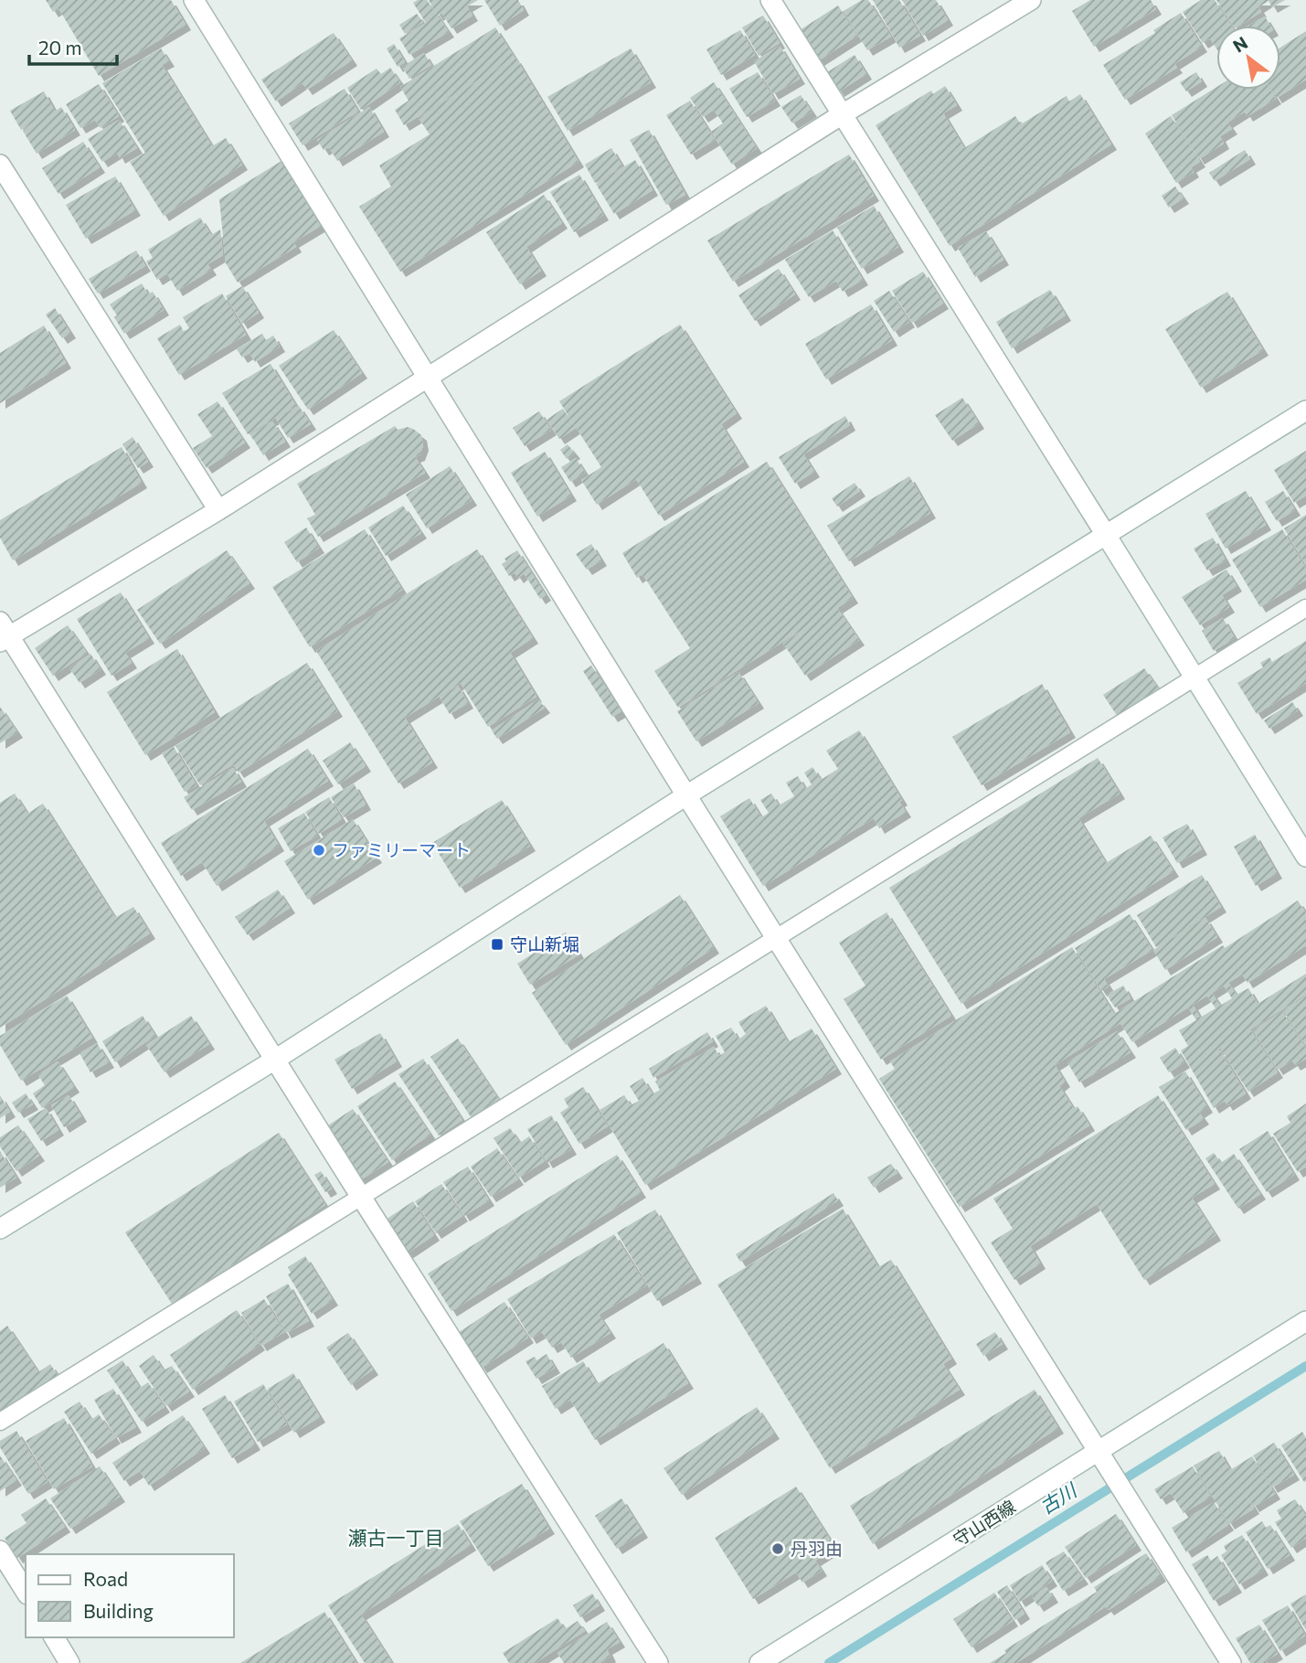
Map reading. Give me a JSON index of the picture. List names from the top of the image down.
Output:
{
  "streets": {
    "street": ["守山西線"]
  },
  "districts": ["瀬古一丁目"],
  "water": ["古川"],
  "places": {
    "other": ["ファミリーマート", "丹羽由"],
    "transit": ["守山新堀"]
  },
  "legend": ["Road", "Building"],
  "scale_bar": "20 m",
  "north": "top left"
}
